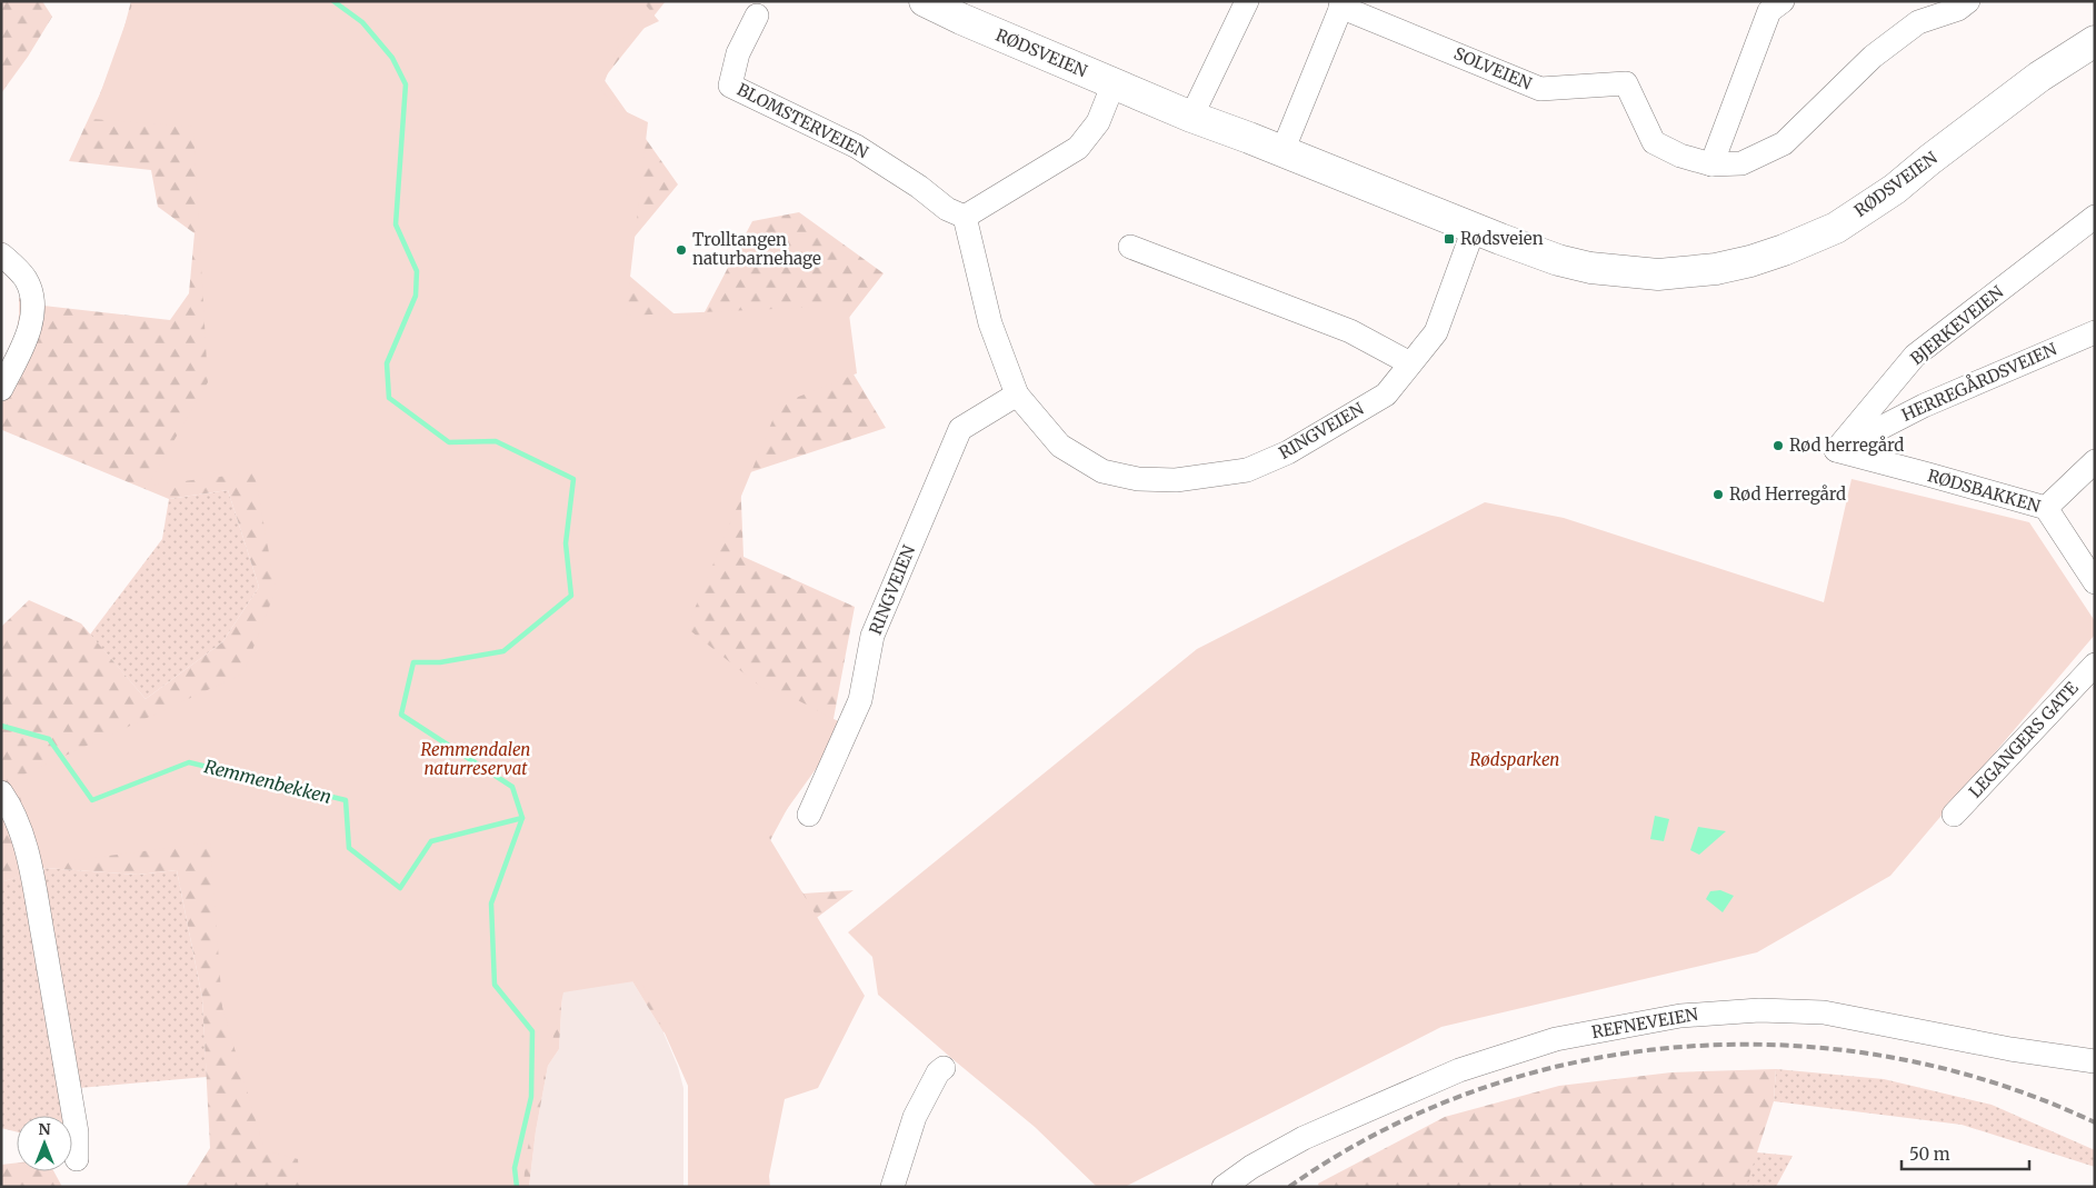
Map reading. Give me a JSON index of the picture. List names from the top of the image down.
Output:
{
  "streets": {
    "highway": ["RØDSVEIEN"],
    "street": [
      "SOLVEIEN",
      "BLOMSTERVEIEN",
      "BJERKEVEIEN",
      "HERREGÅRDSVEIEN",
      "RINGVEIEN",
      "RØDSBAKKEN",
      "LEGANGERS GATE",
      "REFNEVEIEN"
    ]
  },
  "crossings": [
    ["RØDSVEIEN", "RINGVEIEN"],
    ["BLOMSTERVEIEN", "RINGVEIEN"],
    ["BJERKEVEIEN", "HERREGÅRDSVEIEN"],
    ["BJERKEVEIEN", "RØDSBAKKEN"],
    ["HERREGÅRDSVEIEN", "RØDSBAKKEN"]
  ],
  "water": ["Remmenbekken"],
  "parks": ["Remmendalen naturreservat", "Rødsparken"],
  "places": {
    "transit": ["Rødsveien"],
    "other": ["Trolltangen naturbarnehage", "Rød herregård", "Rød Herregård"]
  },
  "scale_bar": "50 m",
  "north": "top"
}
